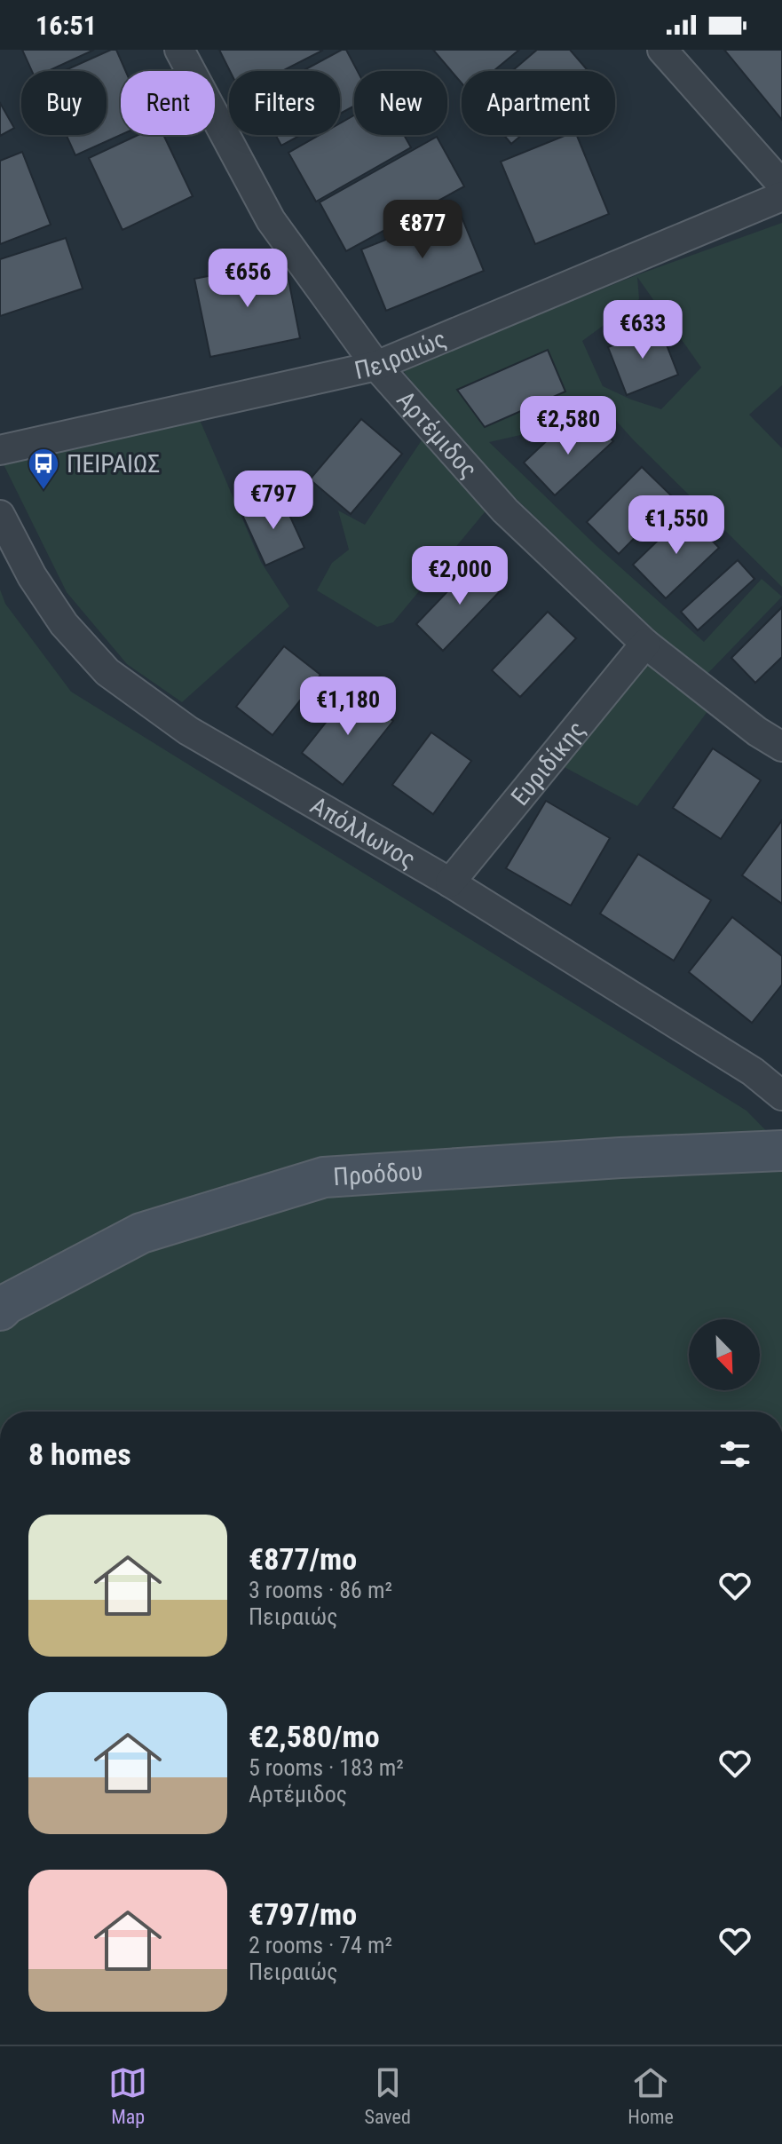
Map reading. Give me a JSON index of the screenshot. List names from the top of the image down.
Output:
{
  "streets": {
    "street": [
      "Πειραιώς",
      "Αρτέμιδος",
      "Ευριδίκης",
      "Απόλλωνος",
      "Προόδου"
    ]
  },
  "crossings": [
    ["Πειραιώς", "Αρτέμιδος"],
    ["Αρτέμιδος", "Ευριδίκης"],
    ["Ευριδίκης", "Απόλλωνος"]
  ],
  "places": {
    "bus stop": ["ΠΕΙΡΑΙΩΣ"]
  },
  "north": "bottom right",
  "page": {
    "status": "16:51",
    "chip": [
      "Buy",
      "Rent",
      "Filters",
      "New",
      "Apartment"
    ],
    "price": [
      "€877",
      "€656",
      "€633",
      "€2,580",
      "€797",
      "€1,550",
      "€2,000",
      "€1,180"
    ],
    "heading": "8 homes",
    "list": [
      {
        "name": "€877/mo",
        "note": "3 rooms · 86 m² · Πειραιώς"
      },
      {
        "name": "€2,580/mo",
        "note": "5 rooms · 183 m² · Αρτέμιδος"
      },
      {
        "name": "€797/mo",
        "note": "2 rooms · 74 m² · Πειραιώς"
      }
    ],
    "tabs": ["Map", "Saved", "Home"]
  }
}
